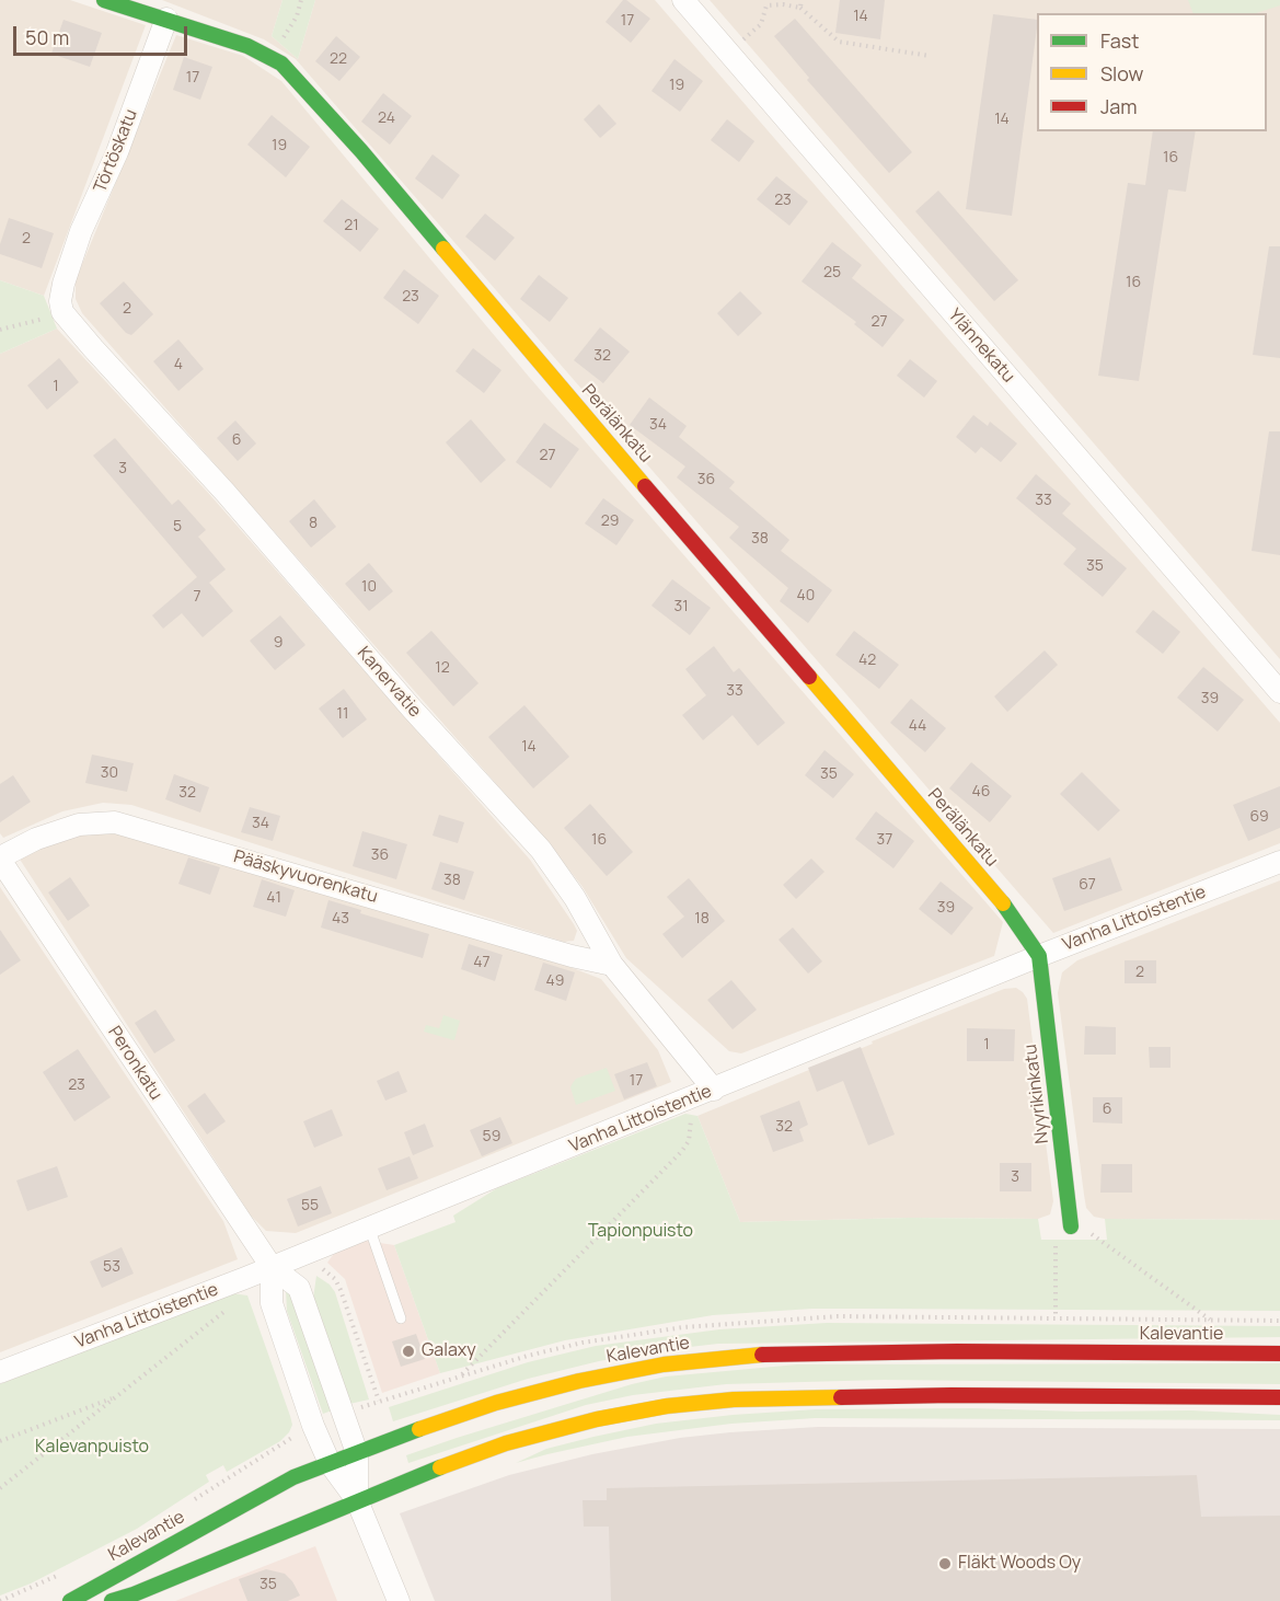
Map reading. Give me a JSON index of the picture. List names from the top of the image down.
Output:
{
  "streets": {
    "main road": ["Perälänkatu", "Nyyrikinkatu", "Kalevantie"],
    "street": [
      "Törtöskatu",
      "Ylännekatu",
      "Kanervatie",
      "Pääskyvuorenkatu",
      "Vanha Littoistentie",
      "Peronkatu"
    ]
  },
  "crossings": [
    ["Törtöskatu", "Perälänkatu"],
    ["Törtöskatu", "Kanervatie"],
    ["Perälänkatu", "Vanha Littoistentie"],
    ["Perälänkatu", "Nyyrikinkatu"],
    ["Kanervatie", "Pääskyvuorenkatu"],
    ["Kanervatie", "Vanha Littoistentie"],
    ["Pääskyvuorenkatu", "Peronkatu"],
    ["Vanha Littoistentie", "Peronkatu"],
    ["Vanha Littoistentie", "Nyyrikinkatu"],
    ["Peronkatu", "Kalevantie"]
  ],
  "parks": ["Tapionpuisto", "Kalevanpuisto"],
  "places": ["Galaxy", "Fläkt Woods Oy"],
  "house_numbers": [
    "14",
    "17",
    "22",
    "17",
    "19",
    "24",
    "14",
    "19",
    "16",
    "23",
    "21",
    "2",
    "25",
    "16",
    "23",
    "2",
    "27",
    "32",
    "4",
    "1",
    "34",
    "6",
    "27",
    "3",
    "36",
    "33",
    "29",
    "8",
    "5",
    "38",
    "35",
    "10",
    "40",
    "7",
    "31",
    "9",
    "42",
    "12",
    "33",
    "39",
    "11",
    "44",
    "14",
    "30",
    "35",
    "46",
    "32",
    "69",
    "34",
    "16",
    "37",
    "36",
    "38",
    "67",
    "41",
    "39",
    "43",
    "18",
    "47",
    "2",
    "49",
    "1",
    "17",
    "23",
    "6",
    "32",
    "59",
    "3",
    "55",
    "53",
    "35"
  ],
  "legend": ["Fast", "Slow", "Jam"],
  "scale_bar": "50 m"
}
